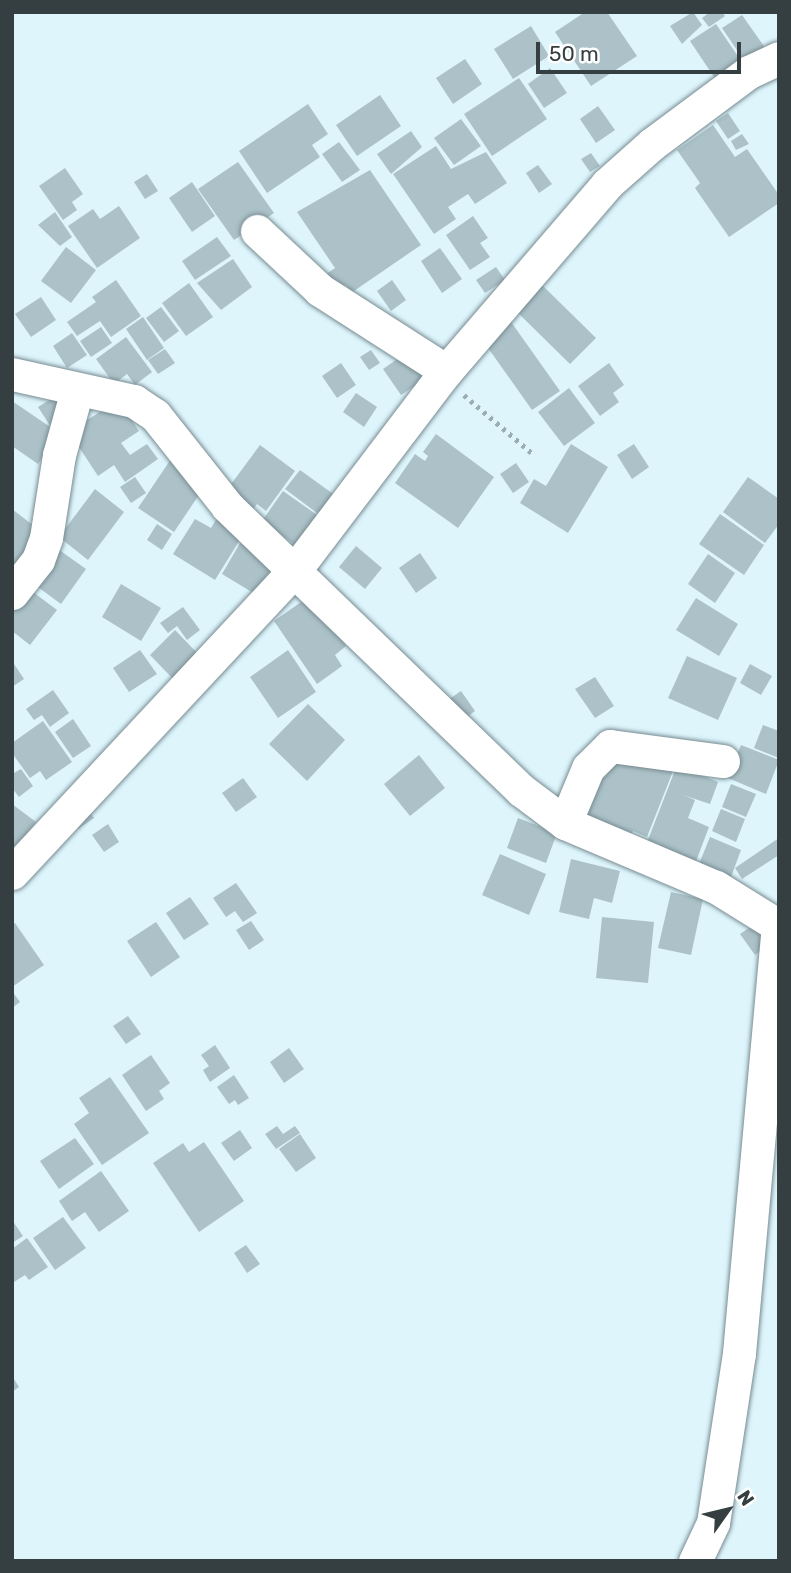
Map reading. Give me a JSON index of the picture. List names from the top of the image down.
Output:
{
  "scale_bar": "50 m",
  "north": "top right"
}
